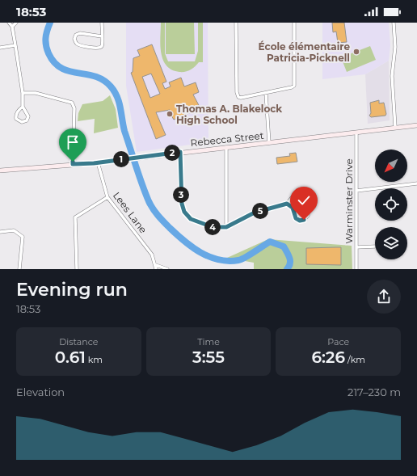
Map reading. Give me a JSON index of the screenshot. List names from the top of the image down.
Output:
{
  "streets": {
    "main road": ["Rebecca Street"],
    "street": ["Warminster Drive", "Lees Lane"]
  },
  "crossings": [
    ["Rebecca Street", "Warminster Drive"],
    ["Rebecca Street", "Lees Lane"]
  ],
  "places": ["École élémentaire Patricia-Picknell", "Thomas A. Blakelock High School"],
  "north": "bottom left",
  "page": {
    "status": "18:53",
    "pins": [
      "2",
      "1",
      "3",
      "5",
      "4"
    ],
    "heading": ["Evening run", "18:53"],
    "stats": [
      ["Distance", "0.61 km"],
      ["Time", "3:55"],
      ["Pace", "6:26 /km"]
    ],
    "chart": ["Elevation", "217–230 m"]
  }
}
